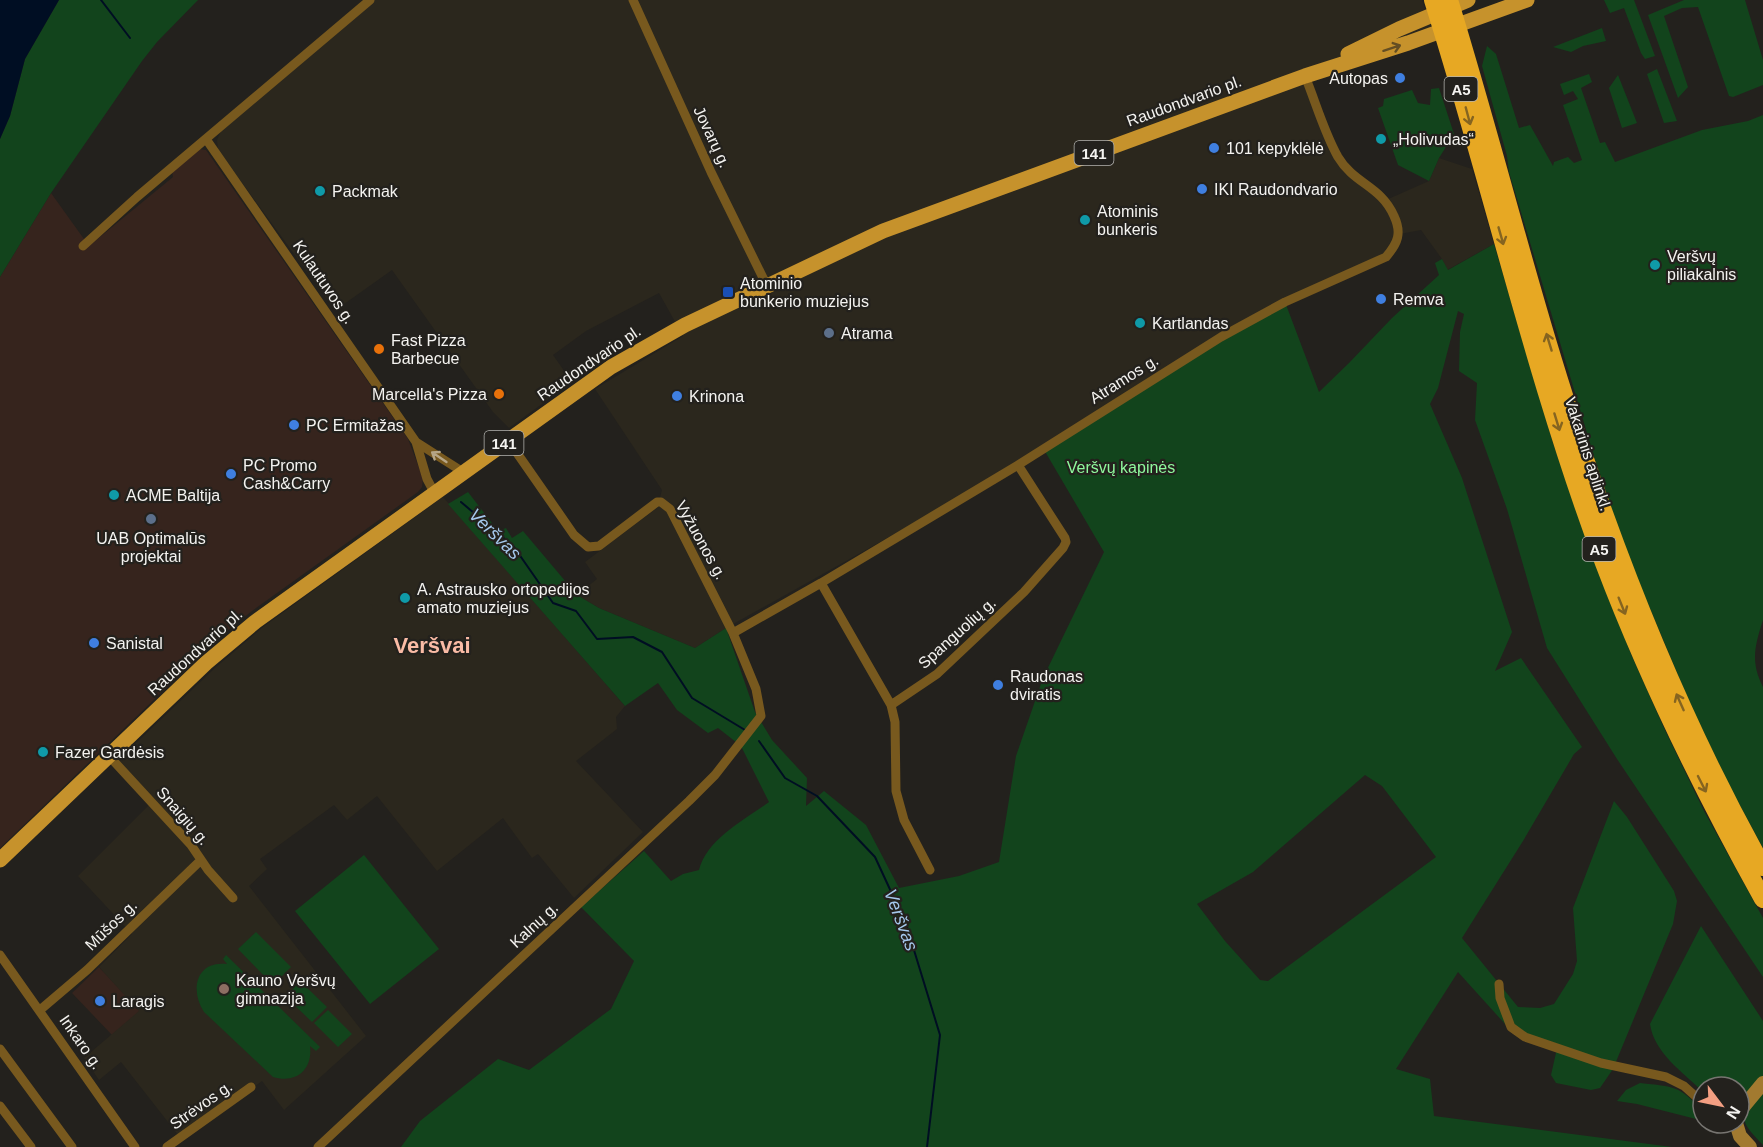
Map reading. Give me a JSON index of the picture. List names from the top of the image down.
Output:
{
  "streets": {
    "highway": ["A5", "Vakarinis aplinkl."],
    "main road": ["Raudondvario pl.", "141"],
    "street": [
      "Jovarų g.",
      "Kulautuvos g.",
      "Atramos g.",
      "Vyžuonos g.",
      "Spanguolių g.",
      "Snaigių g.",
      "Mūšos g.",
      "Kalnų g.",
      "Inkaro g.",
      "Strėvos g."
    ]
  },
  "crossings": [
    ["Raudondvario pl.", "Jovarų g."],
    ["Raudondvario pl.", "Kulautuvos g."],
    ["Raudondvario pl.", "Atramos g."],
    ["Raudondvario pl.", "Vyžuonos g."],
    ["Raudondvario pl.", "Snaigių g."],
    ["Atramos g.", "Vyžuonos g."],
    ["Atramos g.", "Spanguolių g."],
    ["Atramos g.", "Kalnų g."],
    ["Vyžuonos g.", "Kalnų g."],
    ["Snaigių g.", "Mūšos g."],
    ["Mūšos g.", "Inkaro g."]
  ],
  "districts": ["Veršvai"],
  "water": ["Veršvas"],
  "parks": ["Veršvų kapinės"],
  "places": {
    "other": [
      "Autopas",
      "„Holivudas“",
      "101 kepyklėlė",
      "IKI Raudondvario",
      "Packmak",
      "Atominis bunkeris",
      "Veršvų piliakalnis",
      "Remva",
      "Kartlandas",
      "Atrama",
      "Fast Pizza Barbecue",
      "Marcella's Pizza",
      "Krinona",
      "PC Ermitažas",
      "PC Promo Cash&Carry",
      "ACME Baltija",
      "UAB Optimalūs projektai",
      "A. Astrausko ortopedijos amato muziejus",
      "Sanistal",
      "Raudonas dviratis",
      "Fazer Gardėsis",
      "Kauno Veršvų gimnazija",
      "Laragis"
    ],
    "transit": ["Atominio bunkerio muziejus"]
  },
  "north": "bottom right"
}
